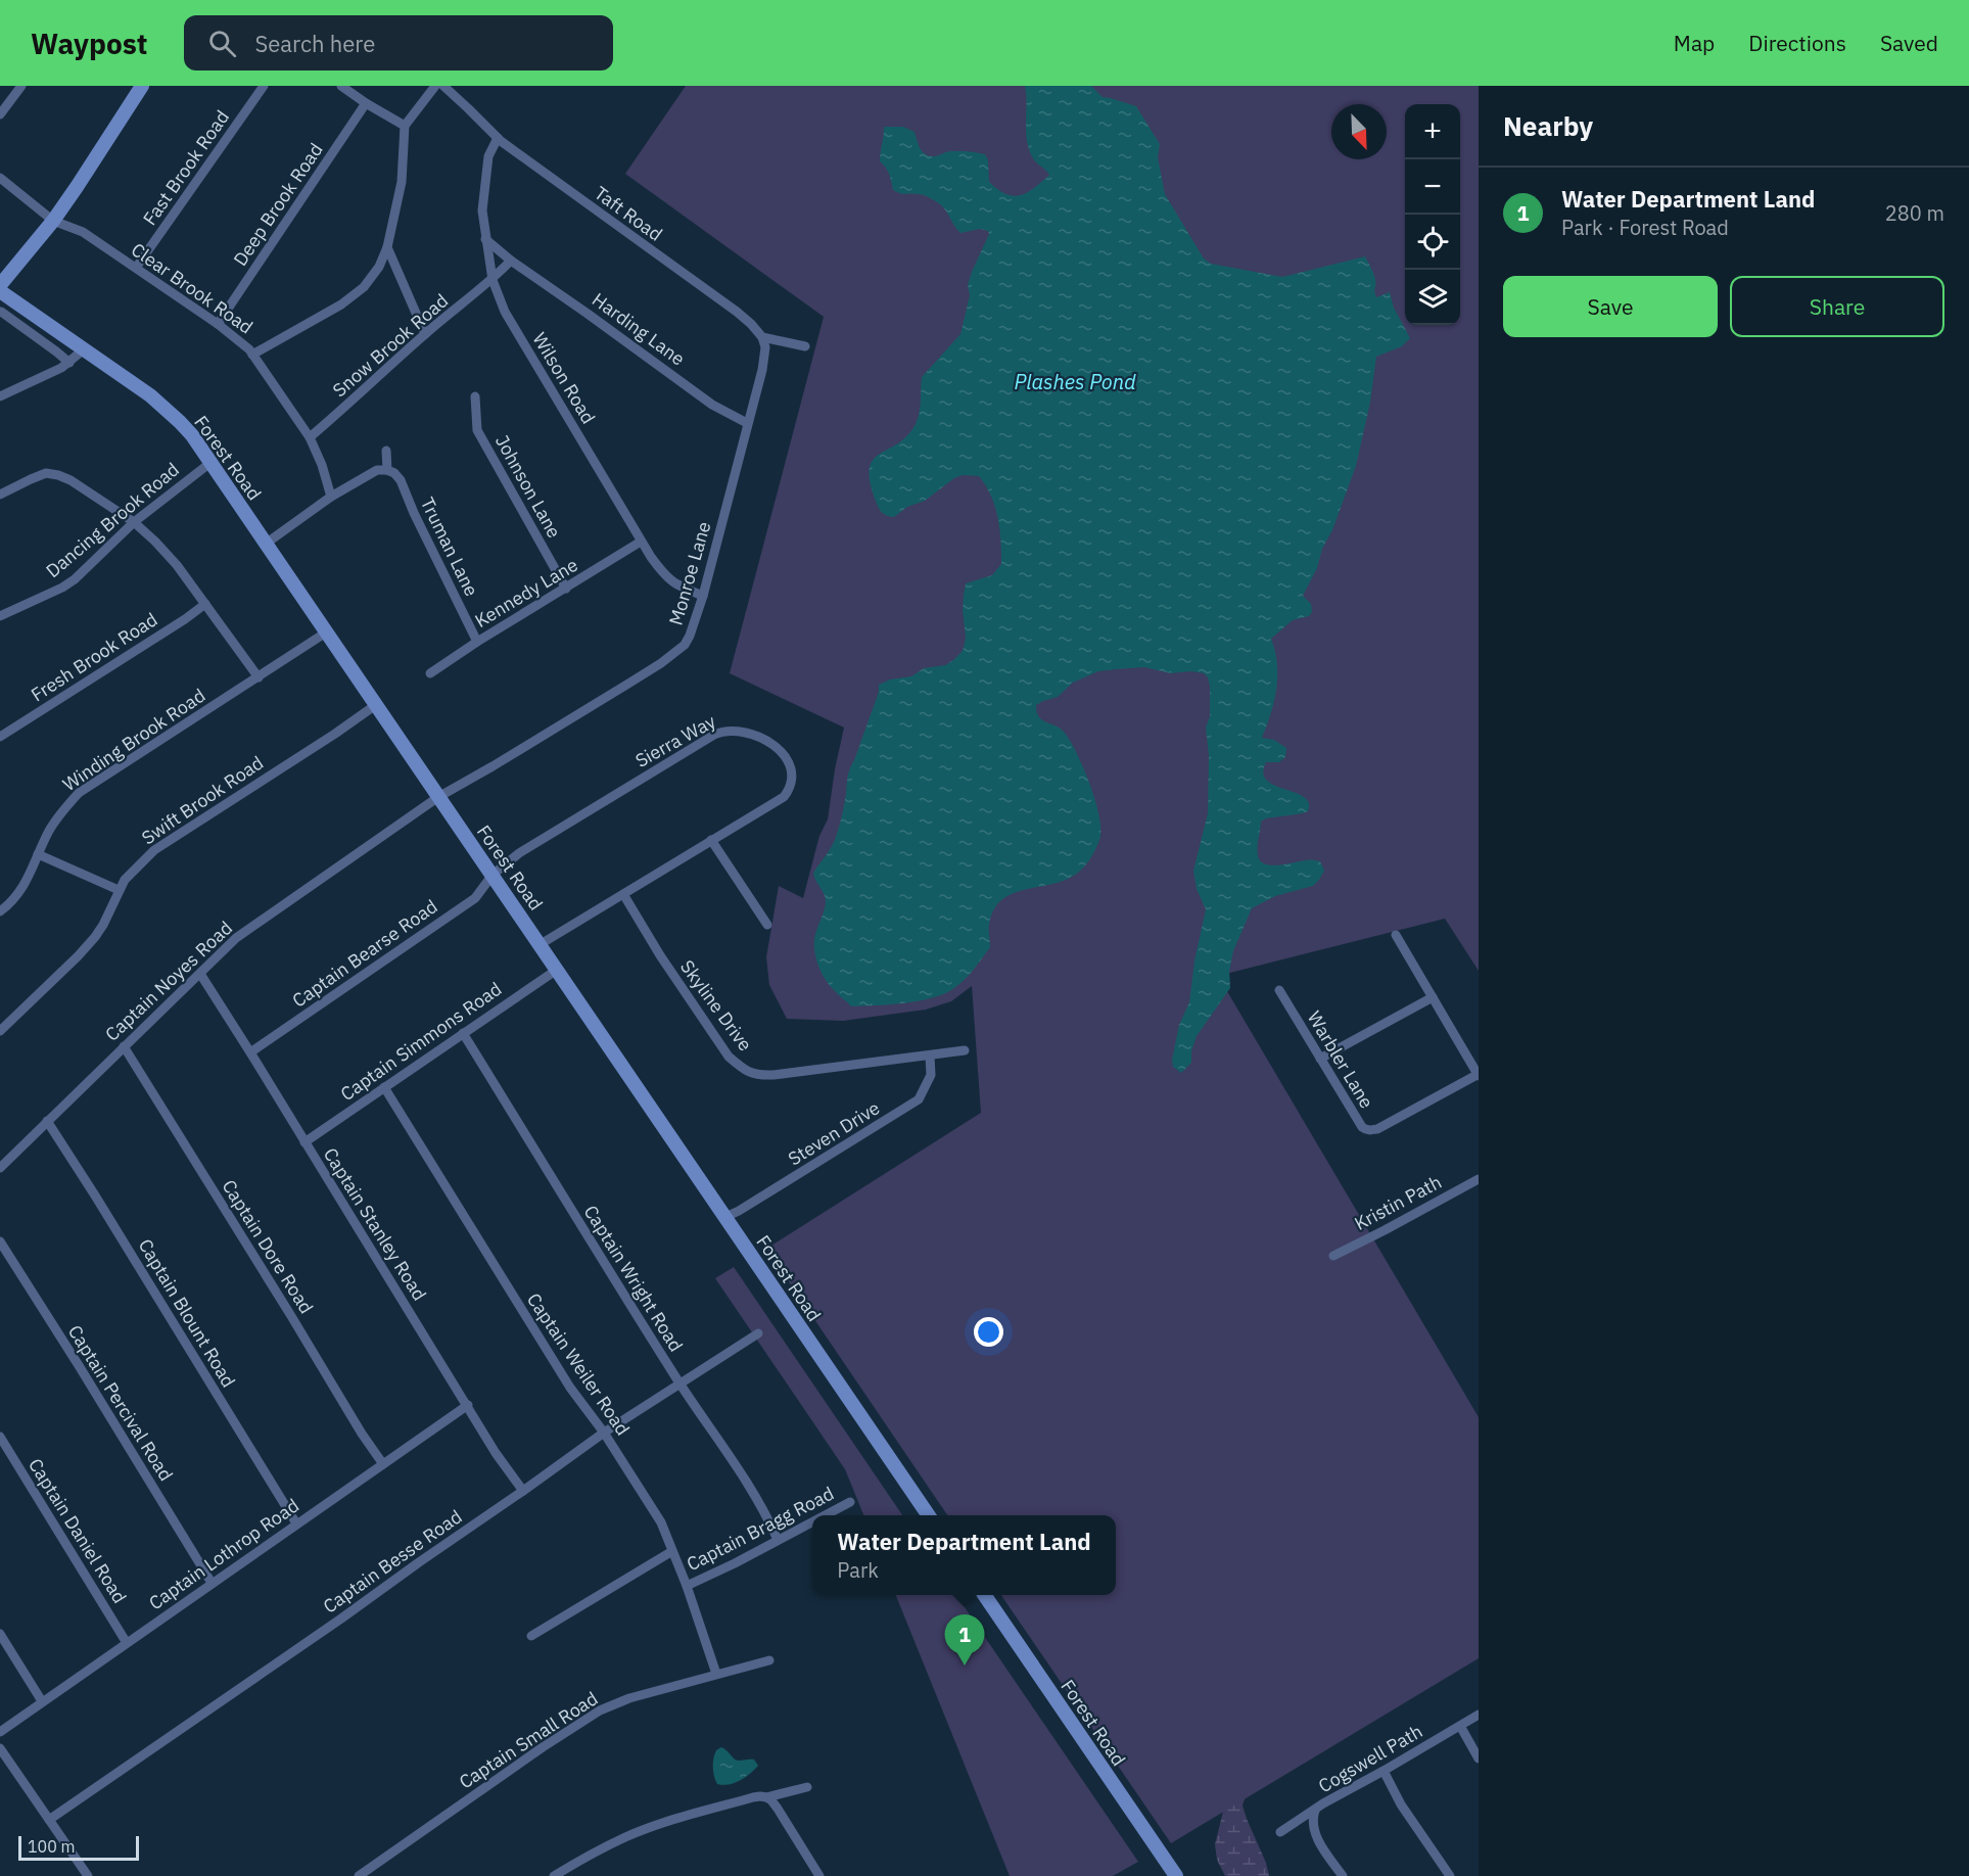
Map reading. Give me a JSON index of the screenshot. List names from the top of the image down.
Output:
{
  "streets": {
    "main road": ["Forest Road"],
    "street": [
      "Fast Brook Road",
      "Deep Brook Road",
      "Taft Road",
      "Clear Brook Road",
      "Harding Lane",
      "Snow Brook Road",
      "Wilson Road",
      "Johnson Lane",
      "Dancing Brook Road",
      "Truman Lane",
      "Monroe Lane",
      "Kennedy Lane",
      "Fresh Brook Road",
      "Winding Brook Road",
      "Sierra Way",
      "Swift Brook Road",
      "Captain Bearse Road",
      "Captain Noyes Road",
      "Skyline Drive",
      "Captain Simmons Road",
      "Warbler Lane",
      "Steven Drive",
      "Kristin Path",
      "Captain Stanley Road",
      "Captain Dore Road",
      "Captain Wright Road",
      "Captain Blount Road",
      "Captain Weiler Road",
      "Captain Percival Road",
      "Captain Bragg Road",
      "Captain Daniel Road",
      "Captain Lothrop Road",
      "Captain Besse Road",
      "Captain Small Road",
      "Cogswell Path"
    ]
  },
  "crossings": [
    ["Fast Brook Road", "Clear Brook Road"],
    ["Deep Brook Road", "Clear Brook Road"],
    ["Taft Road", "Wilson Road"],
    ["Taft Road", "Monroe Lane"],
    ["Clear Brook Road", "Snow Brook Road"],
    ["Harding Lane", "Wilson Road"],
    ["Harding Lane", "Monroe Lane"],
    ["Snow Brook Road", "Wilson Road"],
    ["Wilson Road", "Monroe Lane"],
    ["Wilson Road", "Kennedy Lane"],
    ["Forest Road", "Dancing Brook Road"],
    ["Forest Road", "Monroe Lane"],
    ["Forest Road", "Winding Brook Road"],
    ["Forest Road", "Sierra Way"],
    ["Forest Road", "Swift Brook Road"],
    ["Forest Road", "Captain Bearse Road"],
    ["Forest Road", "Captain Noyes Road"],
    ["Forest Road", "Captain Simmons Road"],
    ["Forest Road", "Steven Drive"],
    ["Johnson Lane", "Kennedy Lane"],
    ["Truman Lane", "Kennedy Lane"],
    ["Monroe Lane", "Captain Noyes Road"],
    ["Sierra Way", "Captain Bearse Road"],
    ["Sierra Way", "Skyline Drive"],
    ["Captain Bearse Road", "Captain Stanley Road"],
    ["Captain Noyes Road", "Captain Stanley Road"],
    ["Captain Noyes Road", "Captain Dore Road"],
    ["Captain Noyes Road", "Captain Blount Road"],
    ["Skyline Drive", "Steven Drive"],
    ["Captain Simmons Road", "Captain Stanley Road"],
    ["Captain Simmons Road", "Captain Wright Road"],
    ["Captain Simmons Road", "Captain Weiler Road"],
    ["Captain Stanley Road", "Captain Lothrop Road"],
    ["Captain Stanley Road", "Captain Besse Road"],
    ["Captain Dore Road", "Captain Lothrop Road"],
    ["Captain Wright Road", "Captain Bragg Road"],
    ["Captain Wright Road", "Captain Besse Road"],
    ["Captain Blount Road", "Captain Lothrop Road"],
    ["Captain Weiler Road", "Captain Bragg Road"],
    ["Captain Weiler Road", "Captain Besse Road"],
    ["Captain Weiler Road", "Captain Small Road"],
    ["Captain Percival Road", "Captain Lothrop Road"],
    ["Captain Daniel Road", "Captain Lothrop Road"]
  ],
  "water": ["Plashes Pond"],
  "scale_bar": "100 m",
  "north": "bottom right",
  "page": {
    "header": "Waypost",
    "search": "Search here",
    "nav": ["Map", "Directions", "Saved"],
    "heading": "Nearby",
    "map_buttons": ["+", "−"],
    "list": [
      {
        "mark": "1",
        "name": "Water Department Land",
        "note": "Park · Forest Road",
        "value": "280 m"
      }
    ],
    "buttons": ["Save", "Share"],
    "popup": ["Water Department Land", "Park"],
    "pins": "1",
    "scale": "100 m"
  }
}
